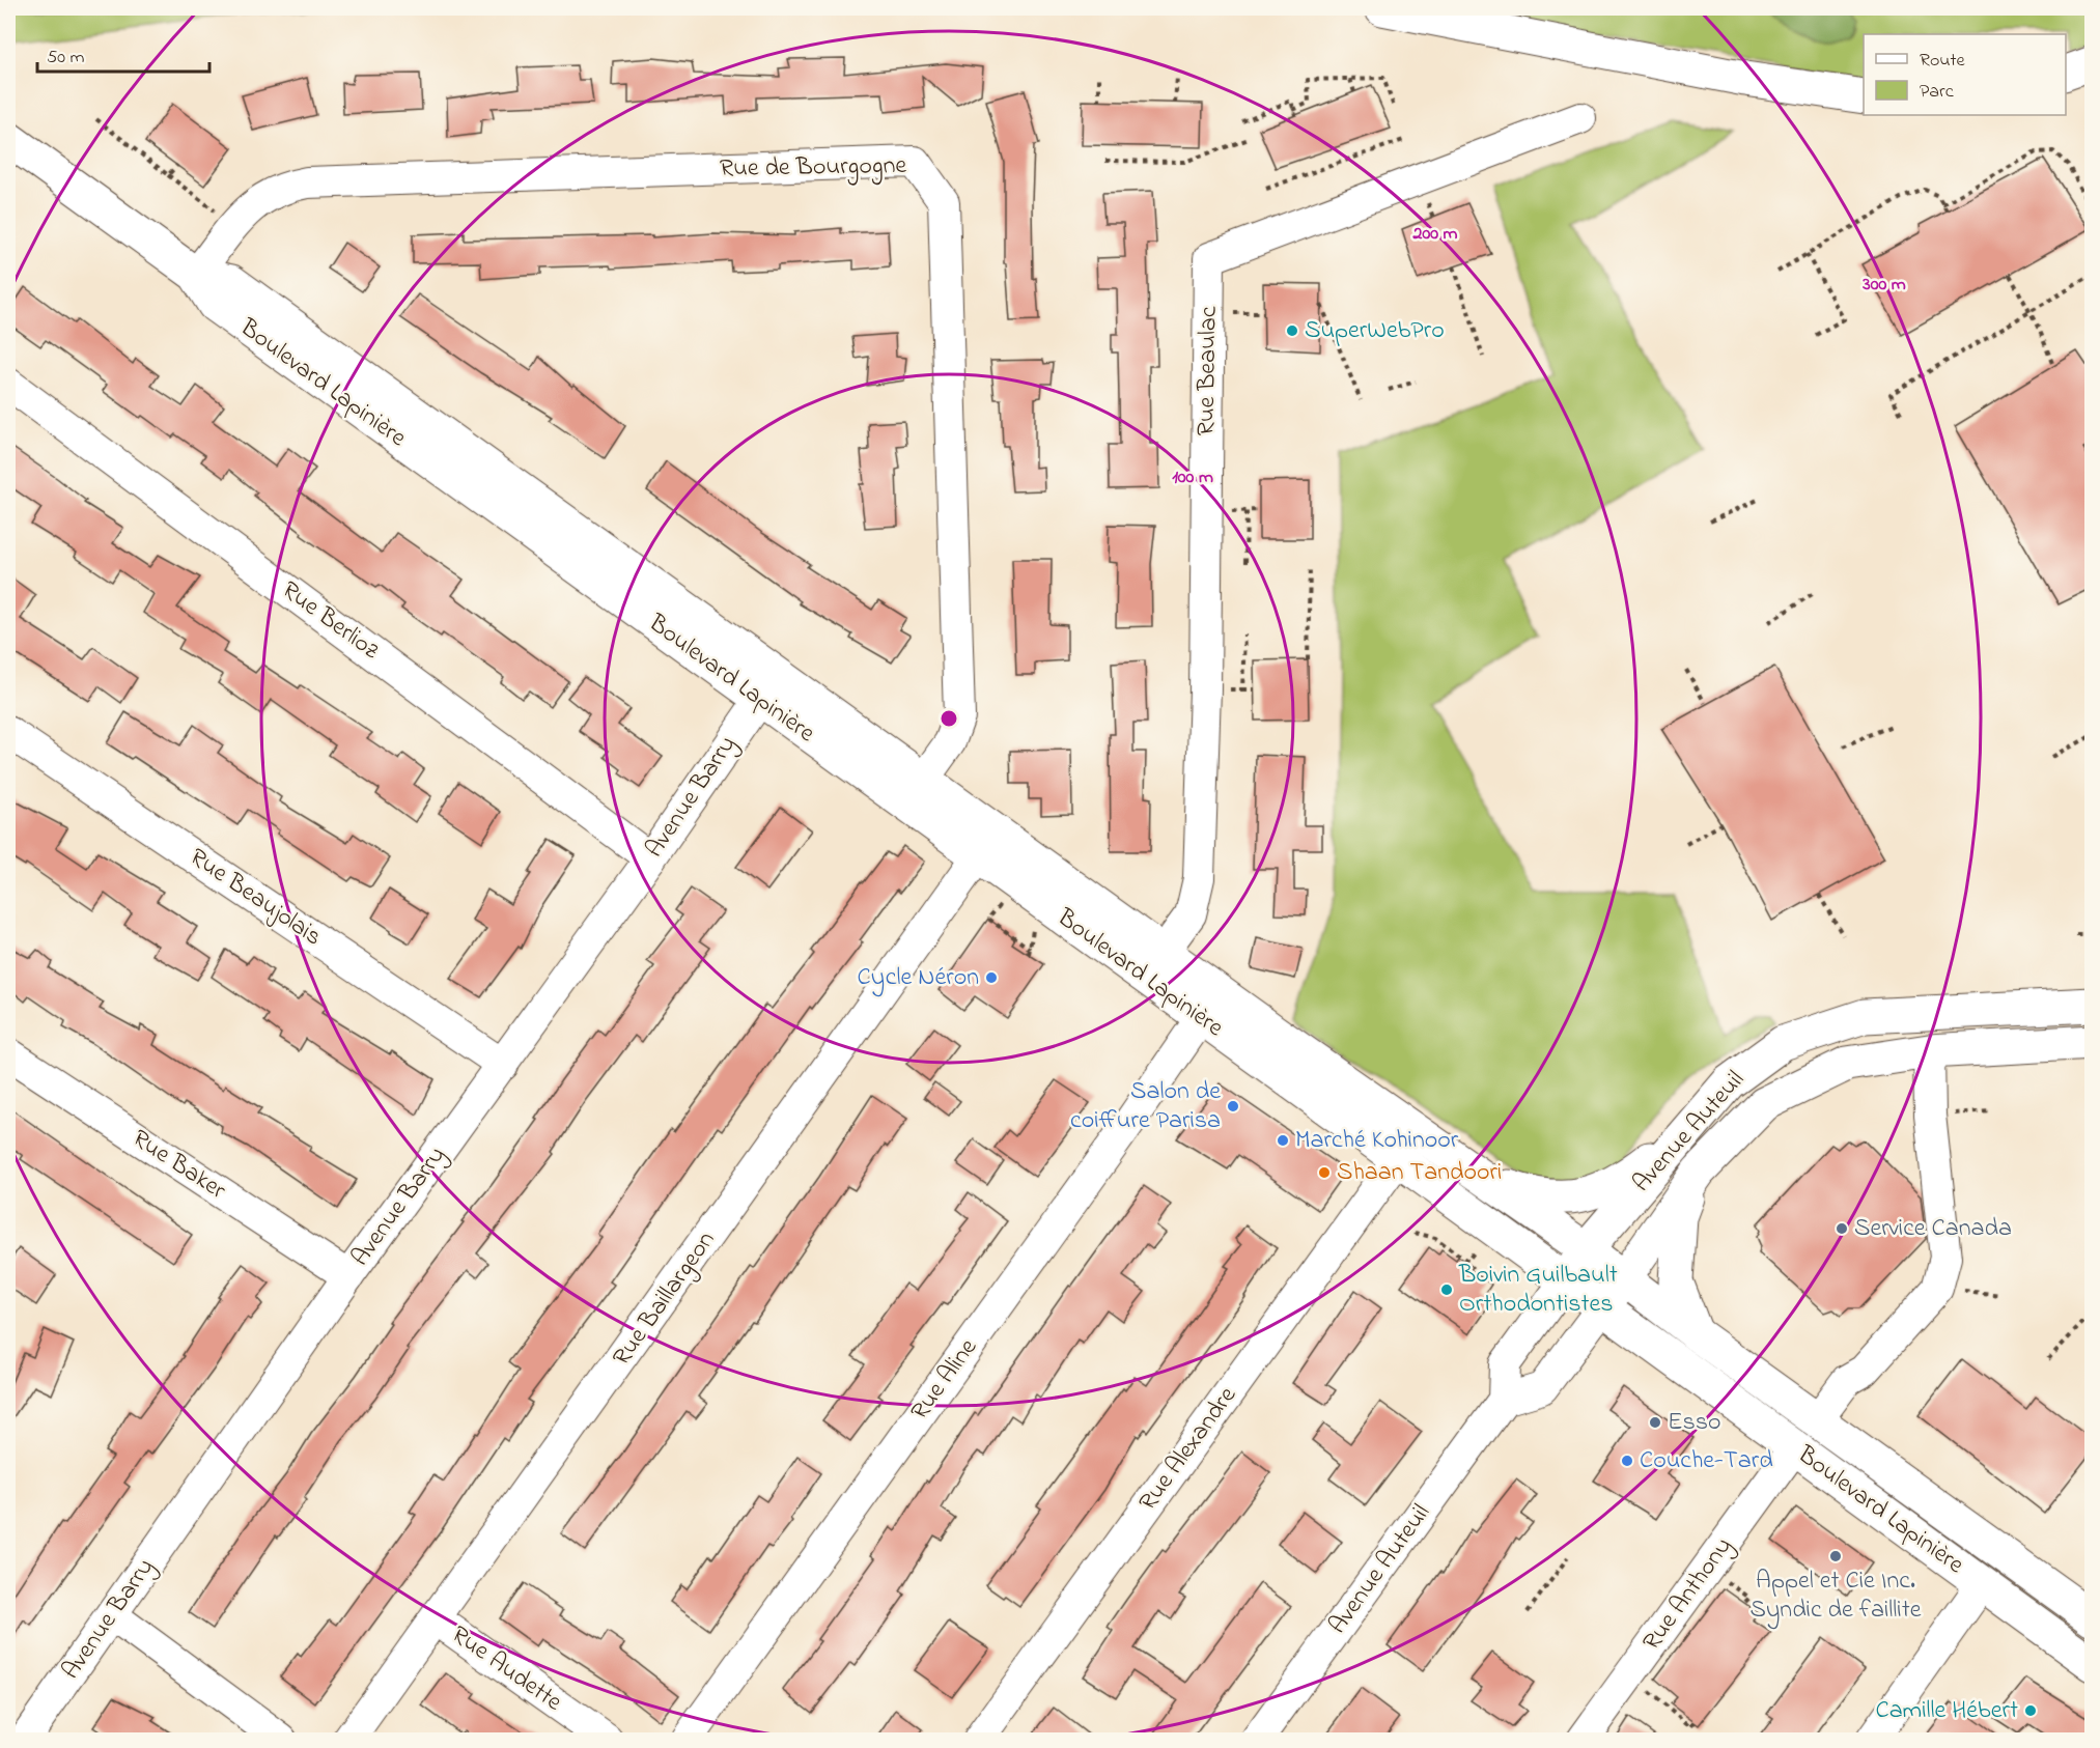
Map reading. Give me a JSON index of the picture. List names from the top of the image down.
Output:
{
  "streets": {
    "main road": ["Boulevard Lapinière", "Avenue Auteuil"],
    "street": [
      "Rue de Bourgogne",
      "Rue Beaulac",
      "Rue Berlioz",
      "Avenue Barry",
      "Rue Beaujolais",
      "Rue Baker",
      "Rue Baillargeon",
      "Rue Aline",
      "Rue Alexandre",
      "Rue Anthony",
      "Rue Audette"
    ]
  },
  "crossings": [
    ["Rue de Bourgogne", "Boulevard Lapinière"],
    ["Rue Beaulac", "Boulevard Lapinière"],
    ["Boulevard Lapinière", "Avenue Barry"],
    ["Boulevard Lapinière", "Avenue Auteuil"],
    ["Boulevard Lapinière", "Rue Baillargeon"],
    ["Boulevard Lapinière", "Rue Aline"],
    ["Boulevard Lapinière", "Rue Alexandre"],
    ["Boulevard Lapinière", "Rue Anthony"],
    ["Rue Berlioz", "Avenue Barry"],
    ["Avenue Barry", "Rue Beaujolais"],
    ["Avenue Barry", "Rue Baker"],
    ["Rue Baillargeon", "Rue Audette"]
  ],
  "places": [
    "SuperWebPro",
    "Cycle Néron",
    "Salon de coiffure Parisa",
    "Marché Kohinoor",
    "Shaan Tandoori",
    "Service Canada",
    "Boivin Guilbault Orthodontistes",
    "Esso",
    "Couche-Tard",
    "Appel et Cie Inc. Syndic de faillite",
    "Camille Hébert"
  ],
  "legend": ["Route", "Parc"],
  "scale_bar": "50 m",
  "rings": ["200 m", "300 m", "100 m"]
}
